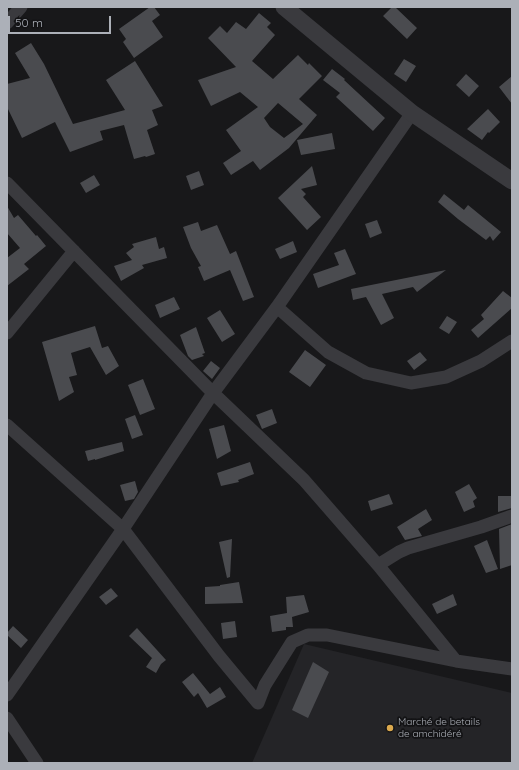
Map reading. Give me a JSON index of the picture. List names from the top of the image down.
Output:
{
  "places": ["Marché de betails de amchidéré"],
  "scale_bar": "50 m"
}
